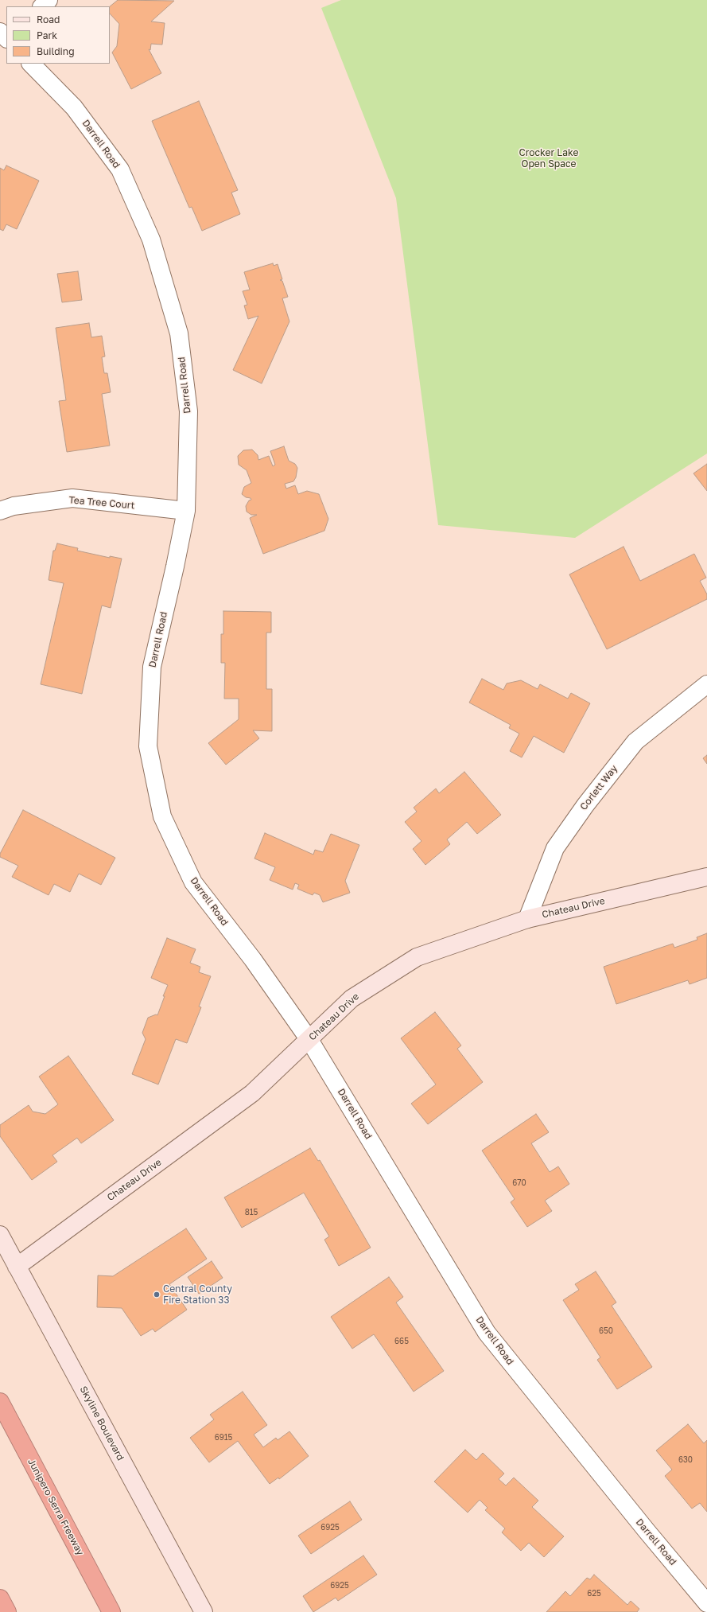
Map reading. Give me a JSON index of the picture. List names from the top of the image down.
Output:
{
  "streets": {
    "highway": ["Junipero Serra Freeway"],
    "street": [
      "Darrell Road",
      "Tea Tree Court",
      "Corlett Way",
      "Chateau Drive",
      "Skyline Boulevard"
    ]
  },
  "crossings": [
    ["Darrell Road", "Tea Tree Court"],
    ["Darrell Road", "Chateau Drive"],
    ["Corlett Way", "Chateau Drive"],
    ["Chateau Drive", "Skyline Boulevard"]
  ],
  "parks": ["Crocker Lake Open Space"],
  "places": ["Central County Fire Station 33"],
  "house_numbers": [
    "670",
    "815",
    "650",
    "665",
    "6915",
    "630",
    "6925",
    "6925",
    "625"
  ],
  "legend": ["Road", "Park", "Building"]
}
